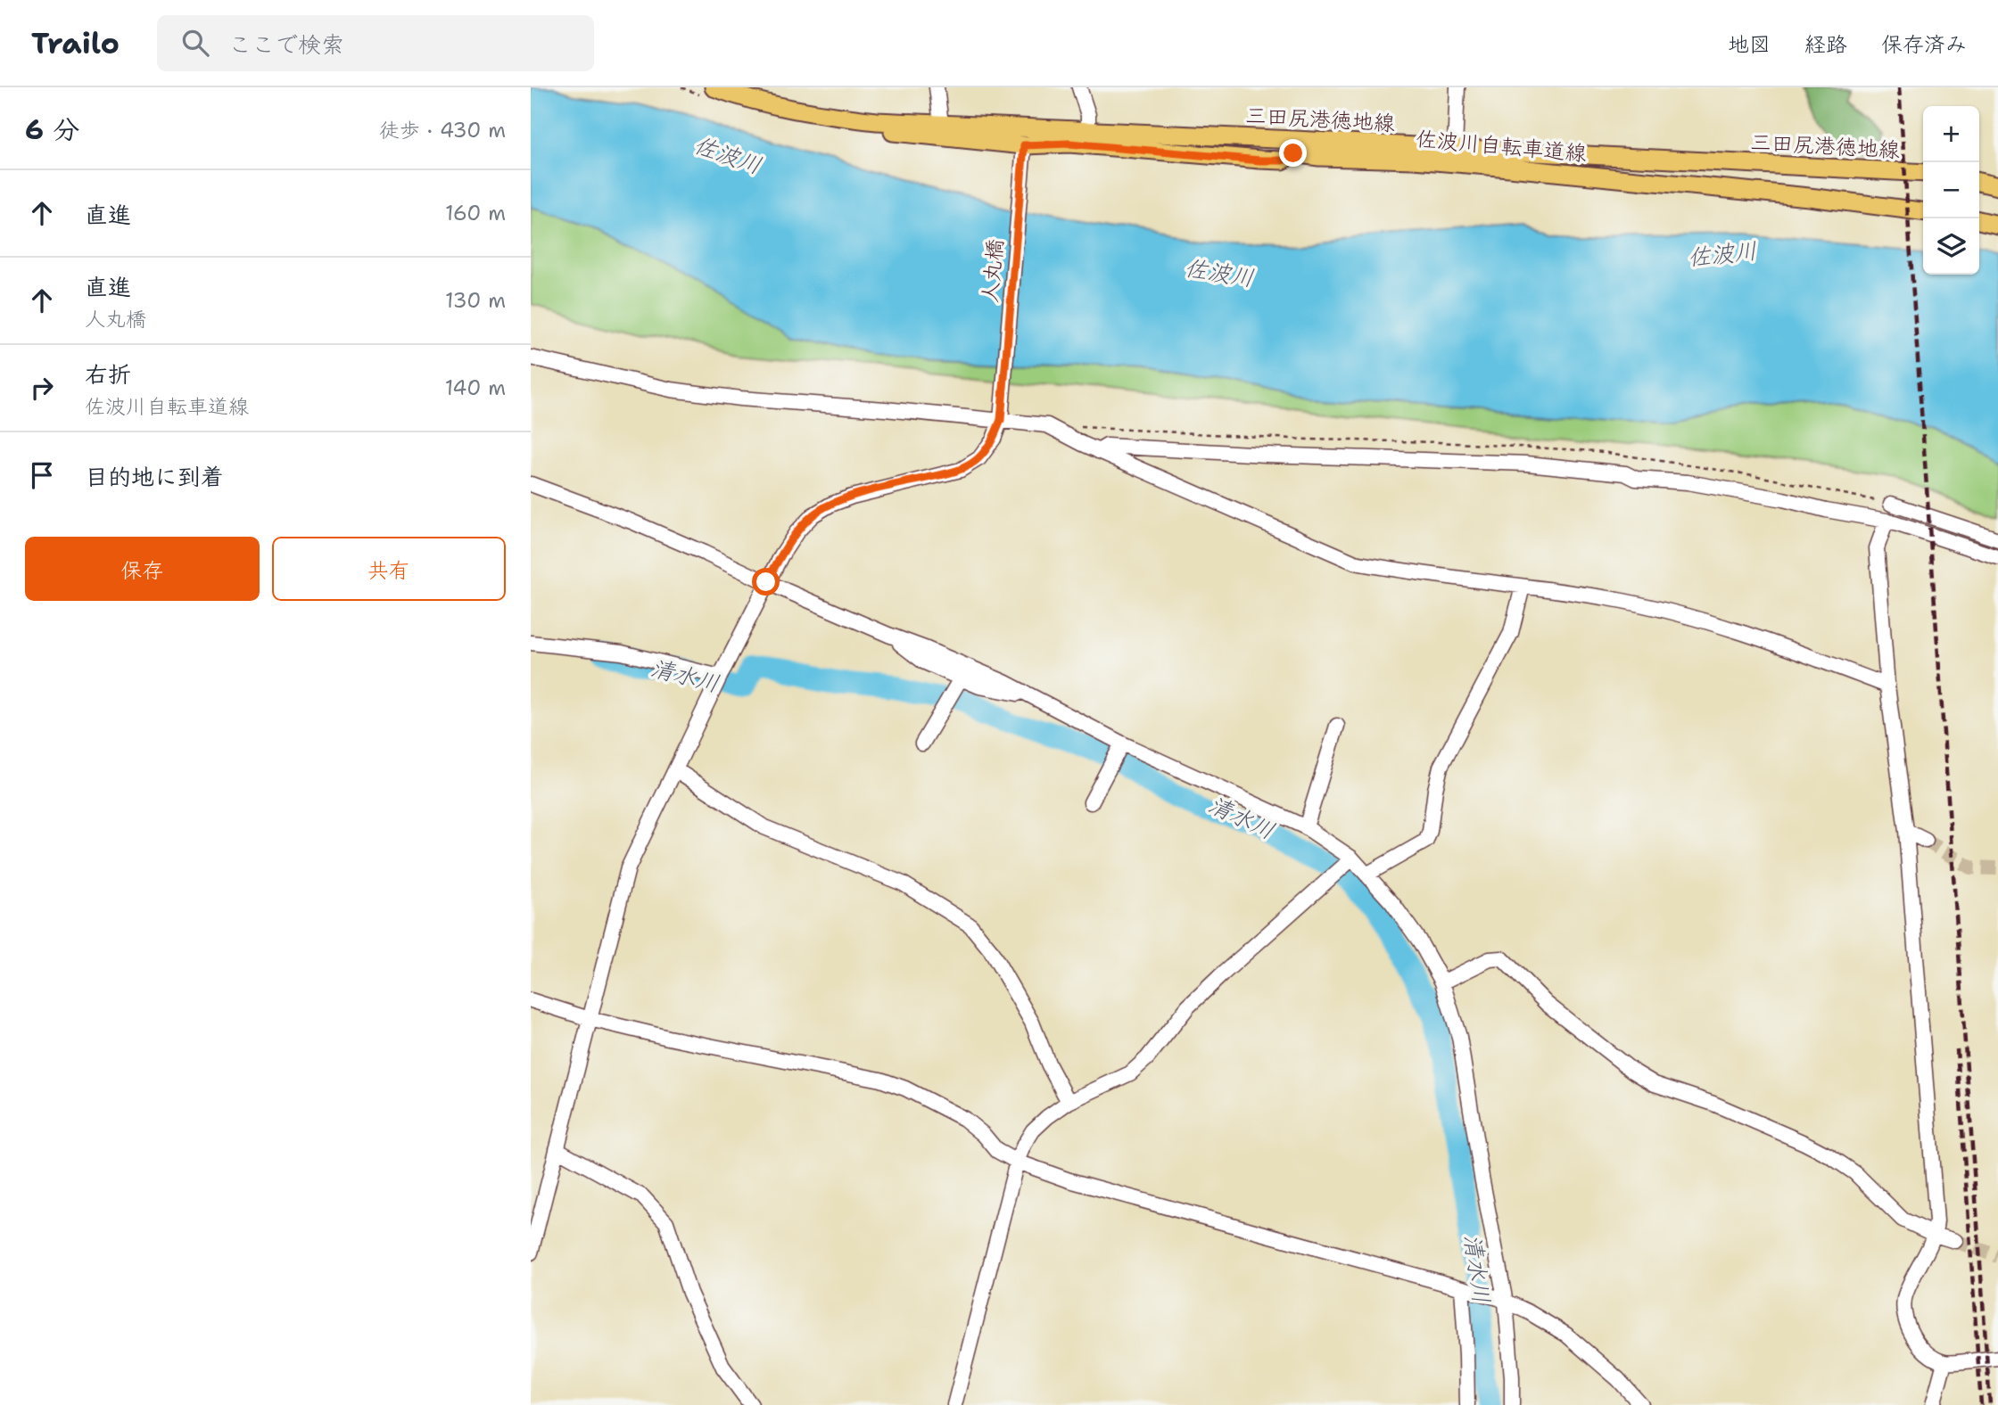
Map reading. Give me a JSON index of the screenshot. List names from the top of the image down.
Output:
{
  "streets": {
    "main road": ["三田尻港徳地線", "佐波川自転車道線"],
    "street": ["人丸橋"]
  },
  "crossings": [
    ["三田尻港徳地線", "佐波川自転車道線"],
    ["佐波川自転車道線", "人丸橋"]
  ],
  "water": ["佐波川", "清水川"],
  "page": {
    "header": "Trailo",
    "search": "ここで検索",
    "nav": ["地図", "経路", "保存済み"],
    "heading": ["6 分", "徒歩 · 430 m"],
    "map_buttons": ["+", "−"],
    "list": [
      ["直進", "160 m"],
      ["直進", "人丸橋", "130 m"],
      ["右折", "佐波川自転車道線", "140 m"],
      "目的地に到着"
    ],
    "buttons": ["保存", "共有"]
  }
}
